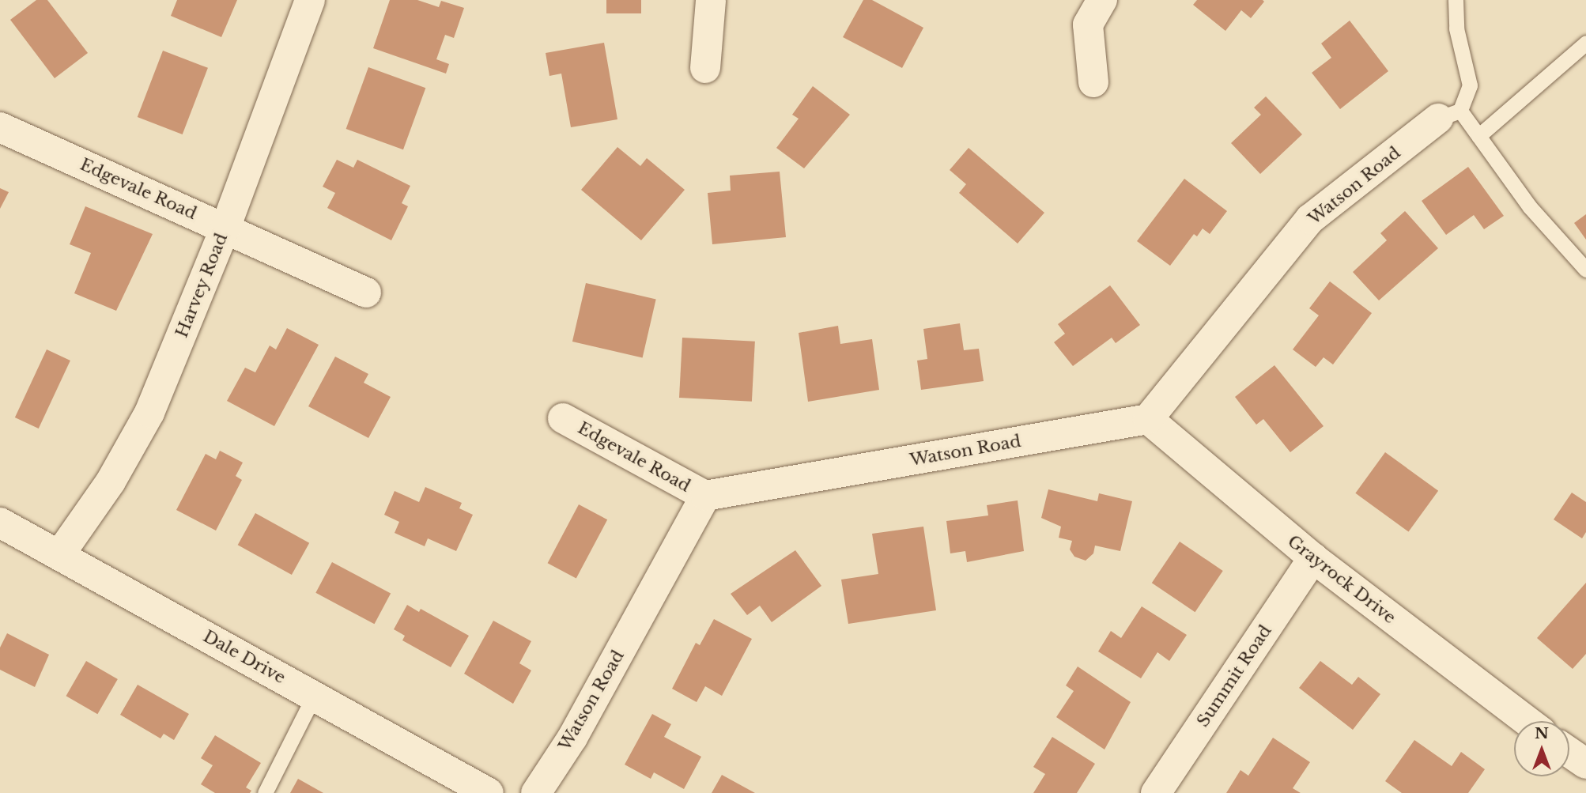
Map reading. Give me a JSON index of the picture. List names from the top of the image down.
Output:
{
  "streets": {
    "street": [
      "Watson Road",
      "Edgevale Road",
      "Harvey Road",
      "Grayrock Drive",
      "Dale Drive",
      "Summit Road"
    ]
  },
  "crossings": [
    ["Watson Road", "Edgevale Road"],
    ["Watson Road", "Grayrock Drive"],
    ["Edgevale Road", "Harvey Road"],
    ["Harvey Road", "Dale Drive"],
    ["Grayrock Drive", "Summit Road"]
  ],
  "north": "top"
}
